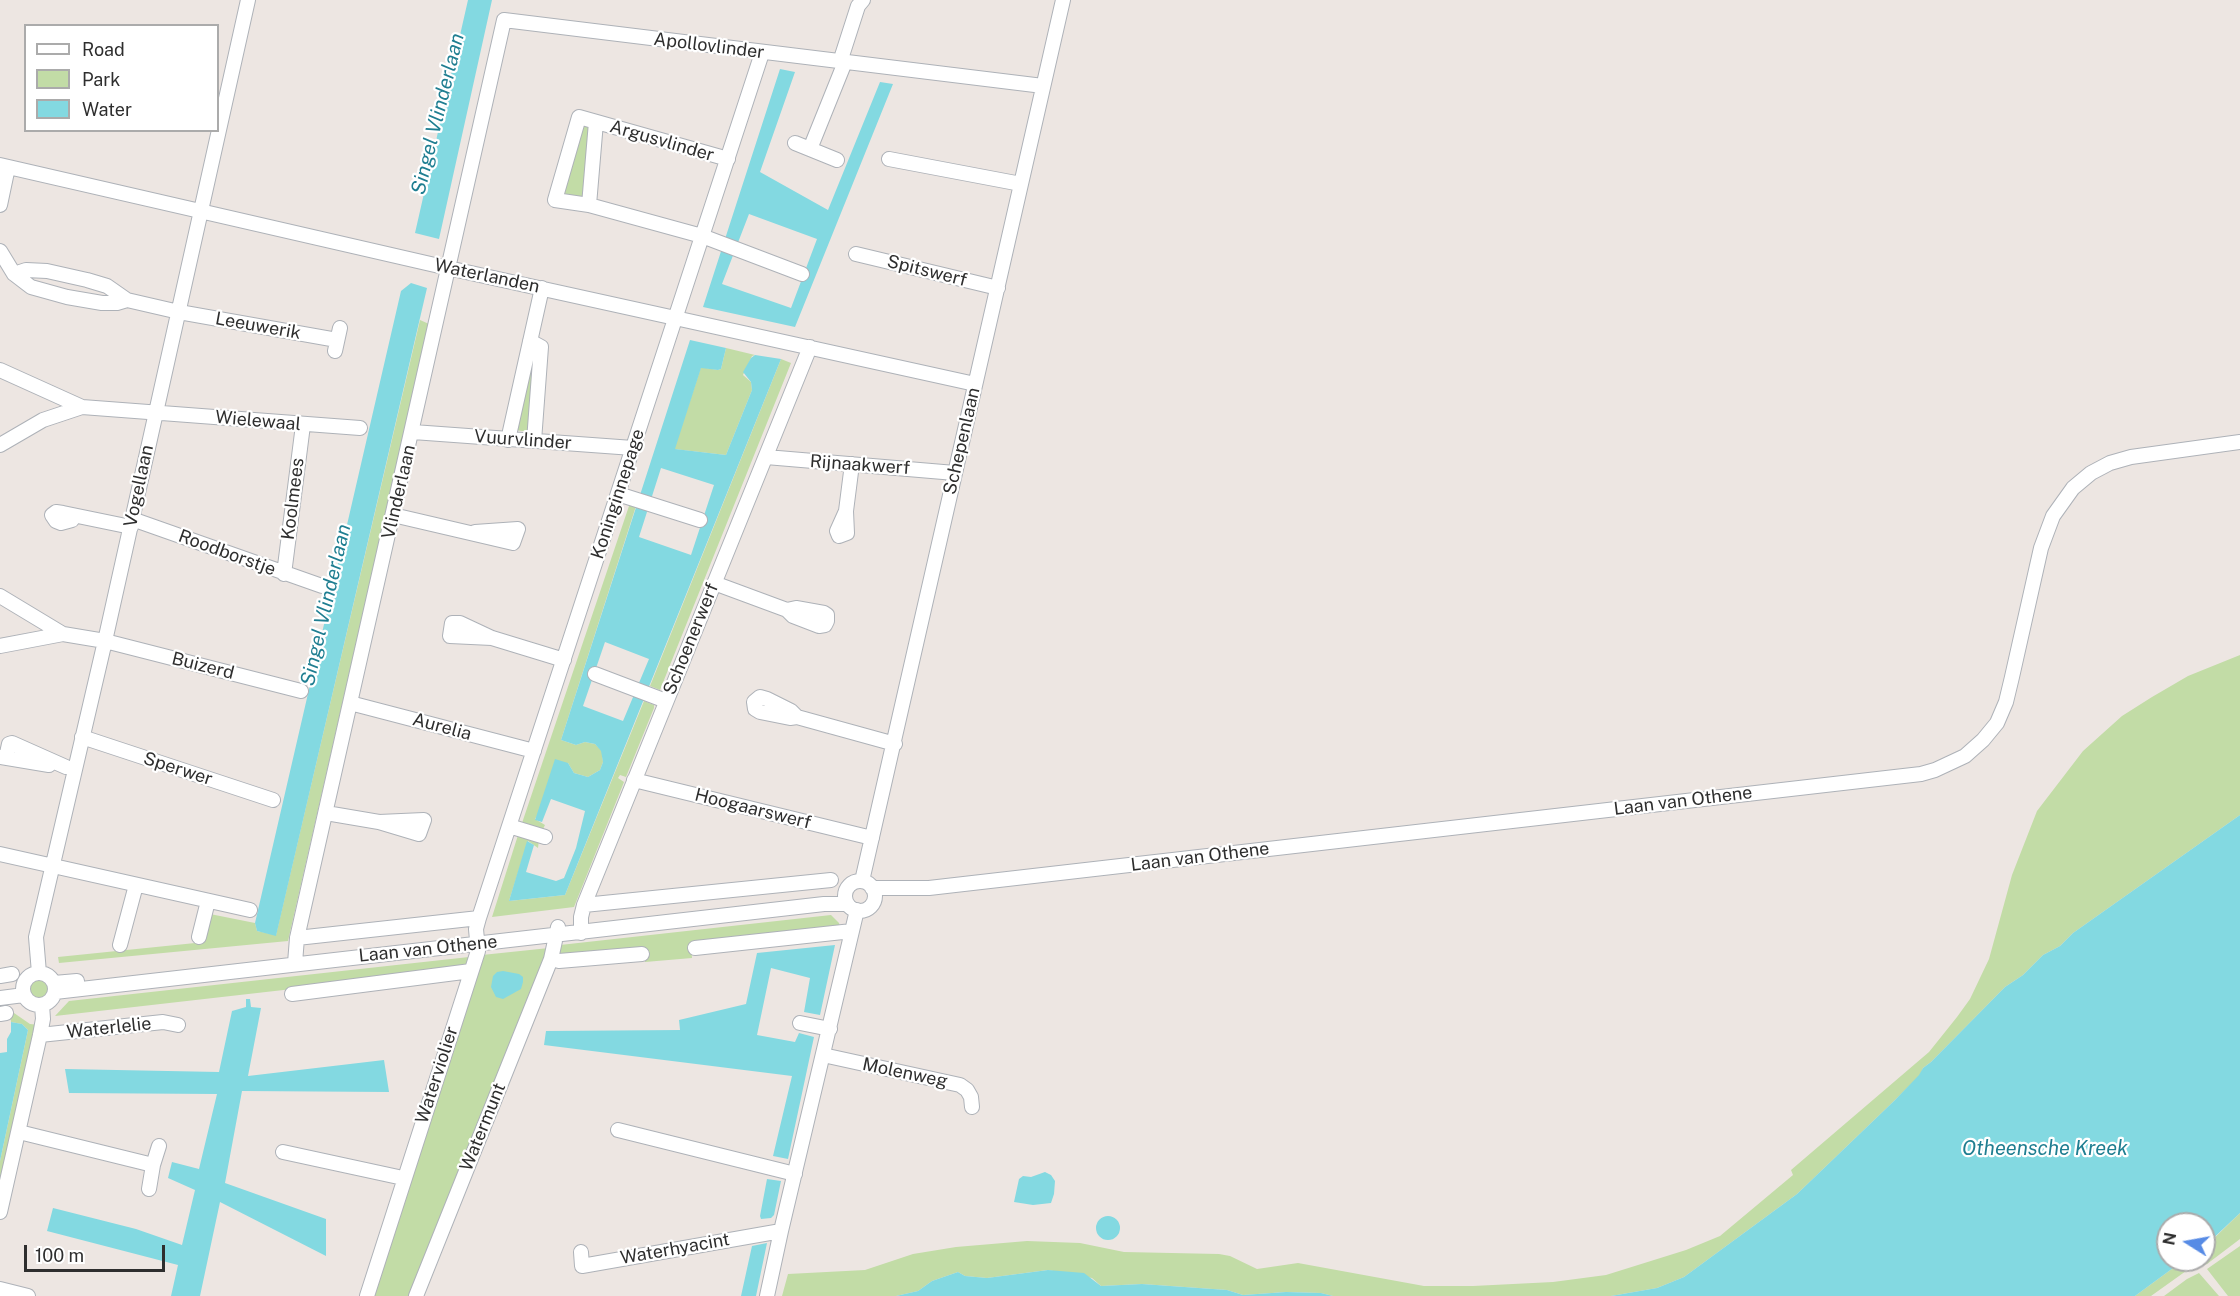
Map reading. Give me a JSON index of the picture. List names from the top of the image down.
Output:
{
  "streets": {
    "street": [
      "Apollovlinder",
      "Argusvlinder",
      "Spitswerf",
      "Waterlanden",
      "Leeuwerik",
      "Wielewaal",
      "Vuurvlinder",
      "Schepenlaan",
      "Rijnaakwerf",
      "Vogellaan",
      "Vlinderlaan",
      "Koninginnepage",
      "Koolmees",
      "Roodborstje",
      "Schoenerwerf",
      "Buizerd",
      "Aurelia",
      "Sperwer",
      "Laan van Othene",
      "Hoogaarswerf",
      "Waterlelie",
      "Molenweg",
      "Waterviolier",
      "Watermunt",
      "Waterhyacint"
    ]
  },
  "crossings": [
    ["Apollovlinder", "Schepenlaan"],
    ["Apollovlinder", "Vlinderlaan"],
    ["Apollovlinder", "Koninginnepage"],
    ["Argusvlinder", "Koninginnepage"],
    ["Spitswerf", "Schepenlaan"],
    ["Waterlanden", "Schepenlaan"],
    ["Waterlanden", "Vogellaan"],
    ["Waterlanden", "Vlinderlaan"],
    ["Waterlanden", "Koninginnepage"],
    ["Waterlanden", "Schoenerwerf"],
    ["Leeuwerik", "Vogellaan"],
    ["Wielewaal", "Vogellaan"],
    ["Wielewaal", "Koolmees"],
    ["Vuurvlinder", "Vlinderlaan"],
    ["Vuurvlinder", "Koninginnepage"],
    ["Schepenlaan", "Rijnaakwerf"],
    ["Schepenlaan", "Laan van Othene"],
    ["Schepenlaan", "Hoogaarswerf"],
    ["Rijnaakwerf", "Schoenerwerf"],
    ["Vogellaan", "Roodborstje"],
    ["Vogellaan", "Buizerd"],
    ["Vogellaan", "Sperwer"],
    ["Vogellaan", "Laan van Othene"],
    ["Vogellaan", "Waterlelie"],
    ["Vlinderlaan", "Aurelia"],
    ["Vlinderlaan", "Laan van Othene"],
    ["Koninginnepage", "Aurelia"],
    ["Koninginnepage", "Laan van Othene"],
    ["Koninginnepage", "Waterviolier"],
    ["Koolmees", "Roodborstje"],
    ["Schoenerwerf", "Laan van Othene"],
    ["Schoenerwerf", "Hoogaarswerf"],
    ["Laan van Othene", "Waterlelie"],
    ["Laan van Othene", "Waterviolier"],
    ["Laan van Othene", "Watermunt"]
  ],
  "water": ["Singel Vlinderlaan", "Otheensche Kreek"],
  "legend": ["Road", "Park", "Water"],
  "scale_bar": "100 m",
  "north": "left"
}
